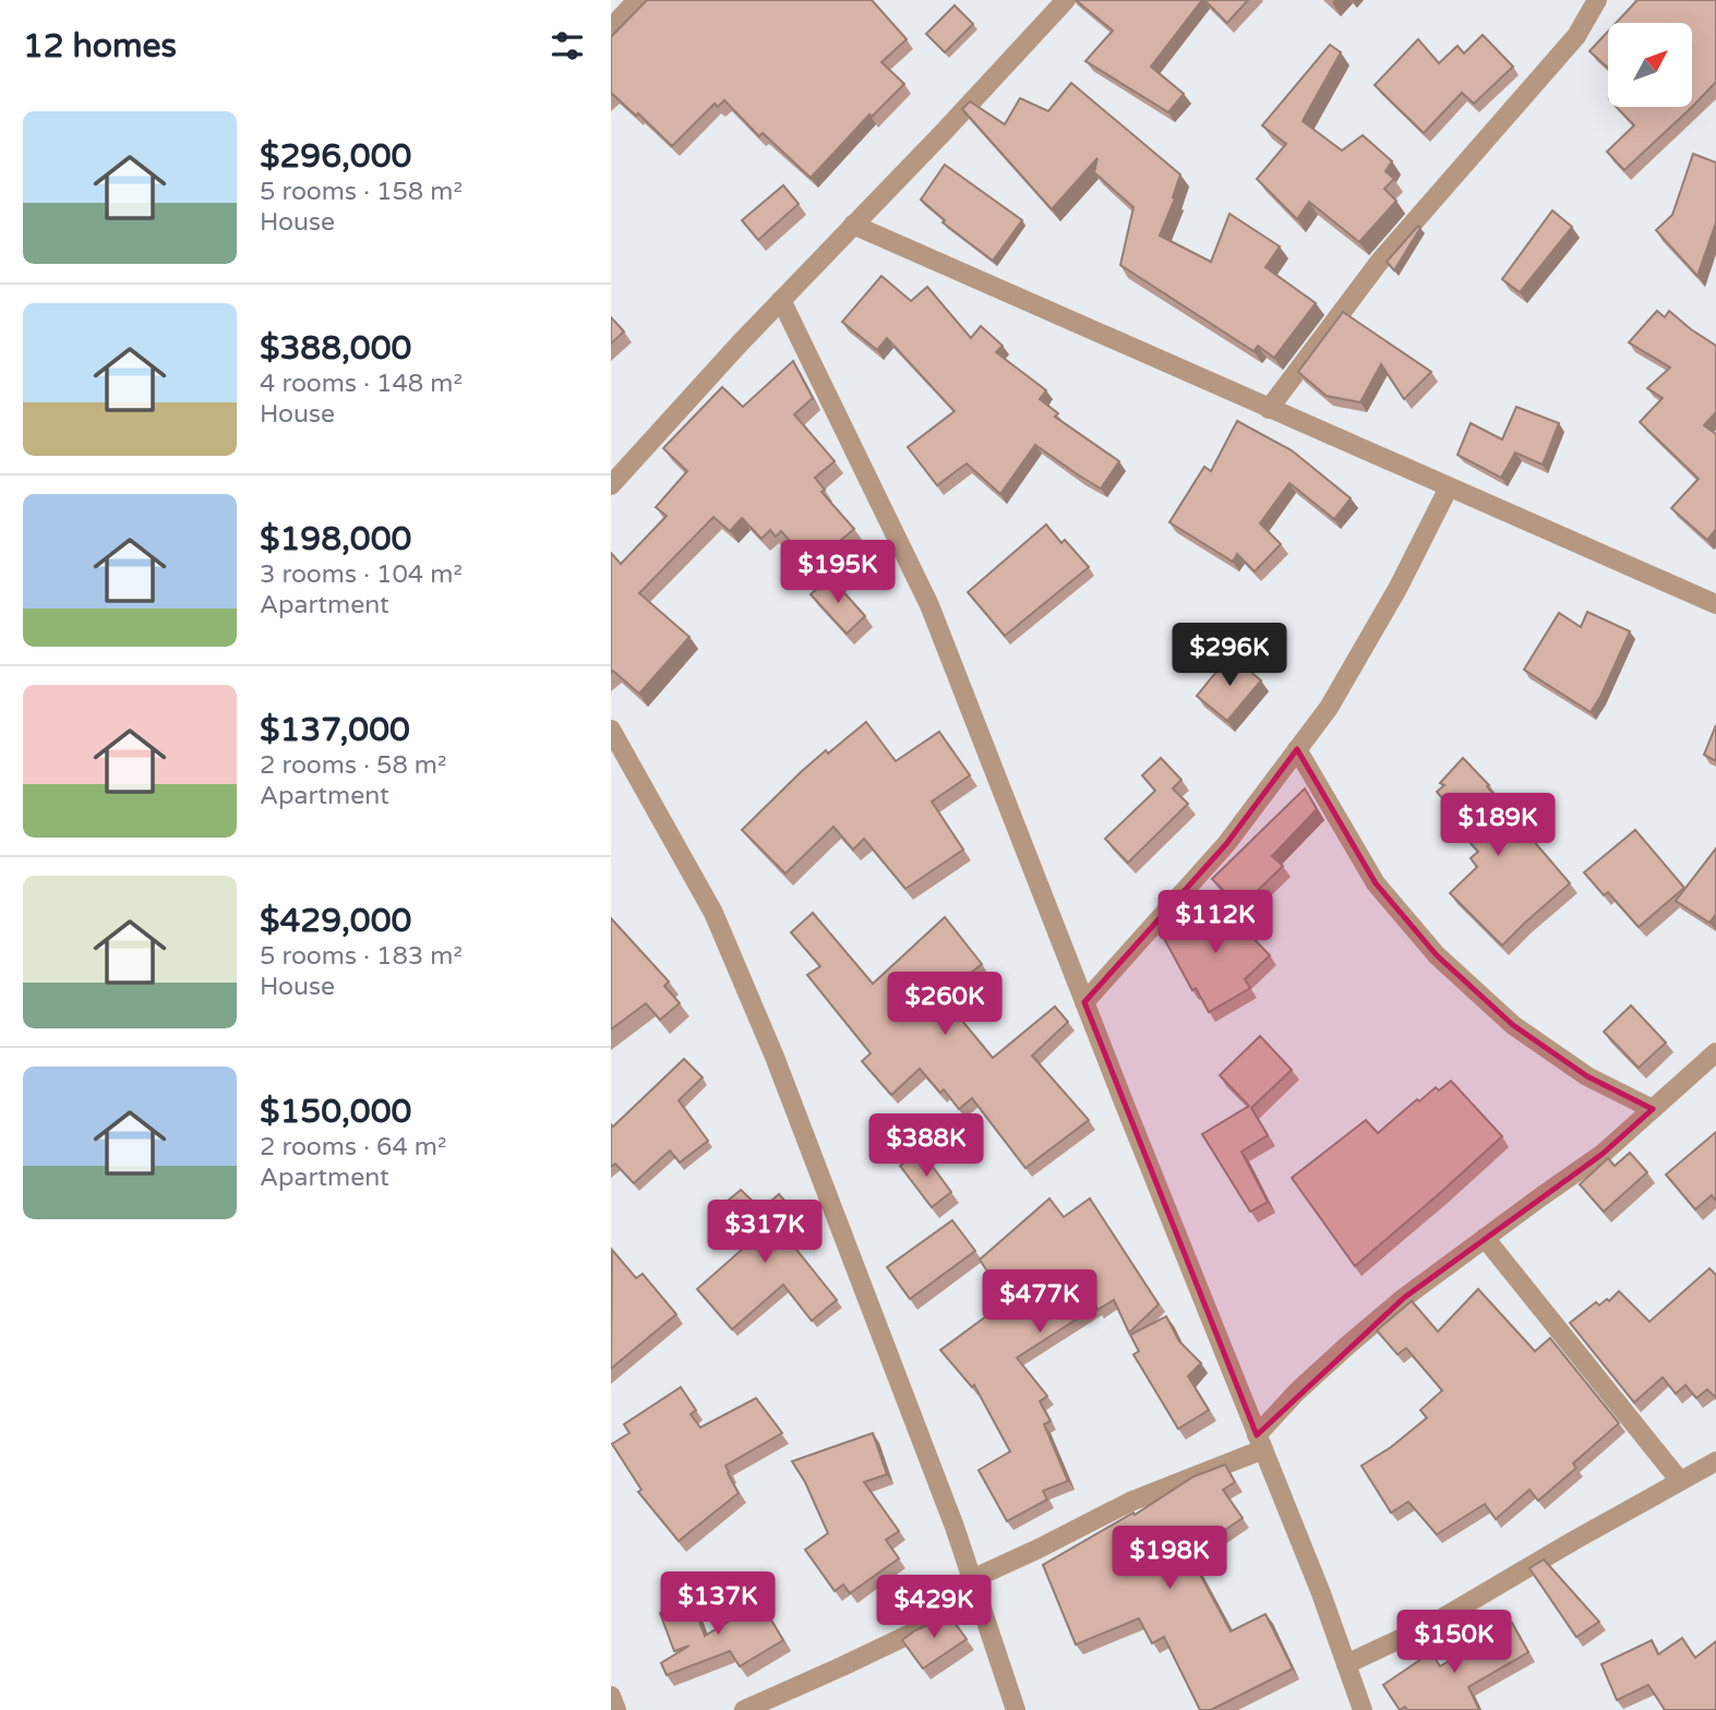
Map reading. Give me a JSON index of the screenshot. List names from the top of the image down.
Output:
{
  "north": "top right",
  "page": {
    "heading": "12 homes",
    "list": [
      {
        "name": "$296,000",
        "note": "5 rooms · 158 m² · House"
      },
      {
        "name": "$388,000",
        "note": "4 rooms · 148 m² · House"
      },
      {
        "name": "$198,000",
        "note": "3 rooms · 104 m² · Apartment"
      },
      {
        "name": "$137,000",
        "note": "2 rooms · 58 m² · Apartment"
      },
      {
        "name": "$429,000",
        "note": "5 rooms · 183 m² · House"
      },
      {
        "name": "$150,000",
        "note": "2 rooms · 64 m² · Apartment"
      }
    ],
    "price": [
      "$195K",
      "$296K",
      "$189K",
      "$112K",
      "$260K",
      "$388K",
      "$317K",
      "$477K",
      "$198K",
      "$137K",
      "$429K",
      "$150K"
    ]
  }
}
